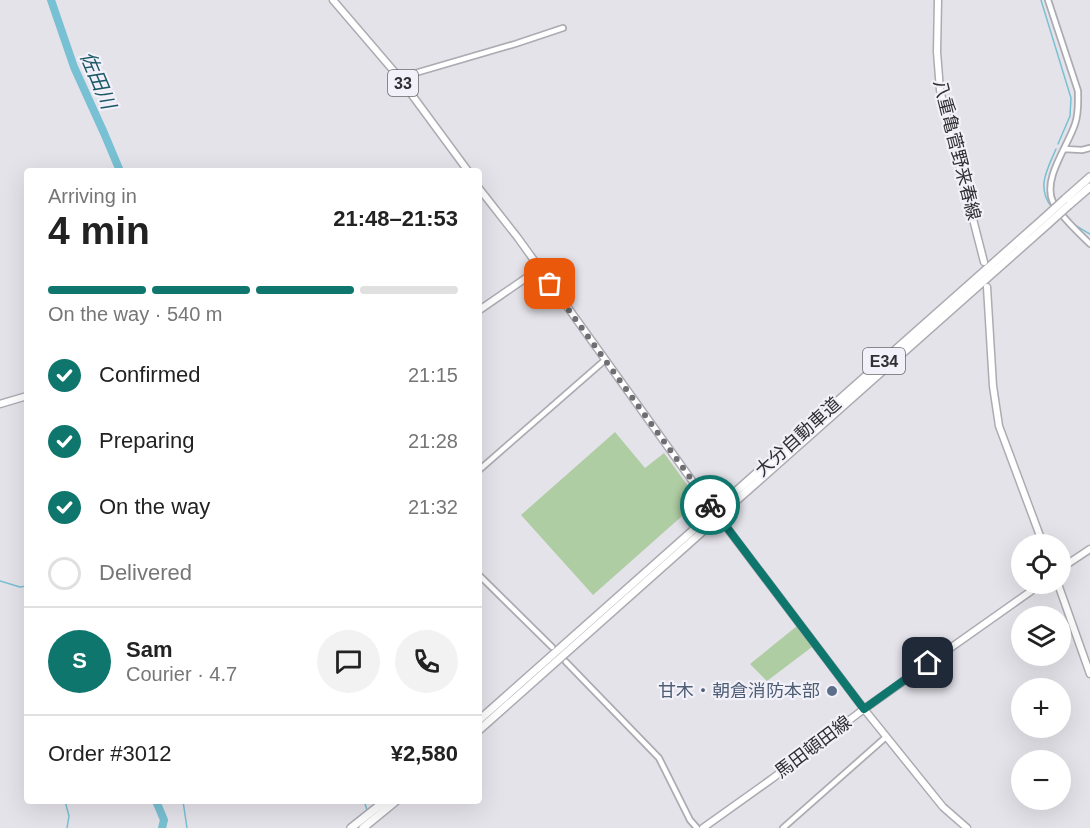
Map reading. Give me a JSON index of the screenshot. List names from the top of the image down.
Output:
{
  "streets": {
    "highway": ["E34", "大分自動車道"],
    "main road": ["33", "八重亀菅野来春線", "馬田頓田線"]
  },
  "water": ["佐田川"],
  "places": ["甘木・朝倉消防本部"],
  "page": {
    "heading": ["4 min", "Arriving in", "21:48–21:53"],
    "panel": [
      "Sam",
      "Courier · 4.7",
      "Order #3012",
      "¥2,580"
    ],
    "bar": "On the way · 540 m",
    "list": [
      ["Confirmed", "21:15"],
      ["Preparing", "21:28"],
      ["On the way", "21:32"],
      "Delivered"
    ],
    "map_buttons": ["+", "−"],
    "round": "S"
  }
}
